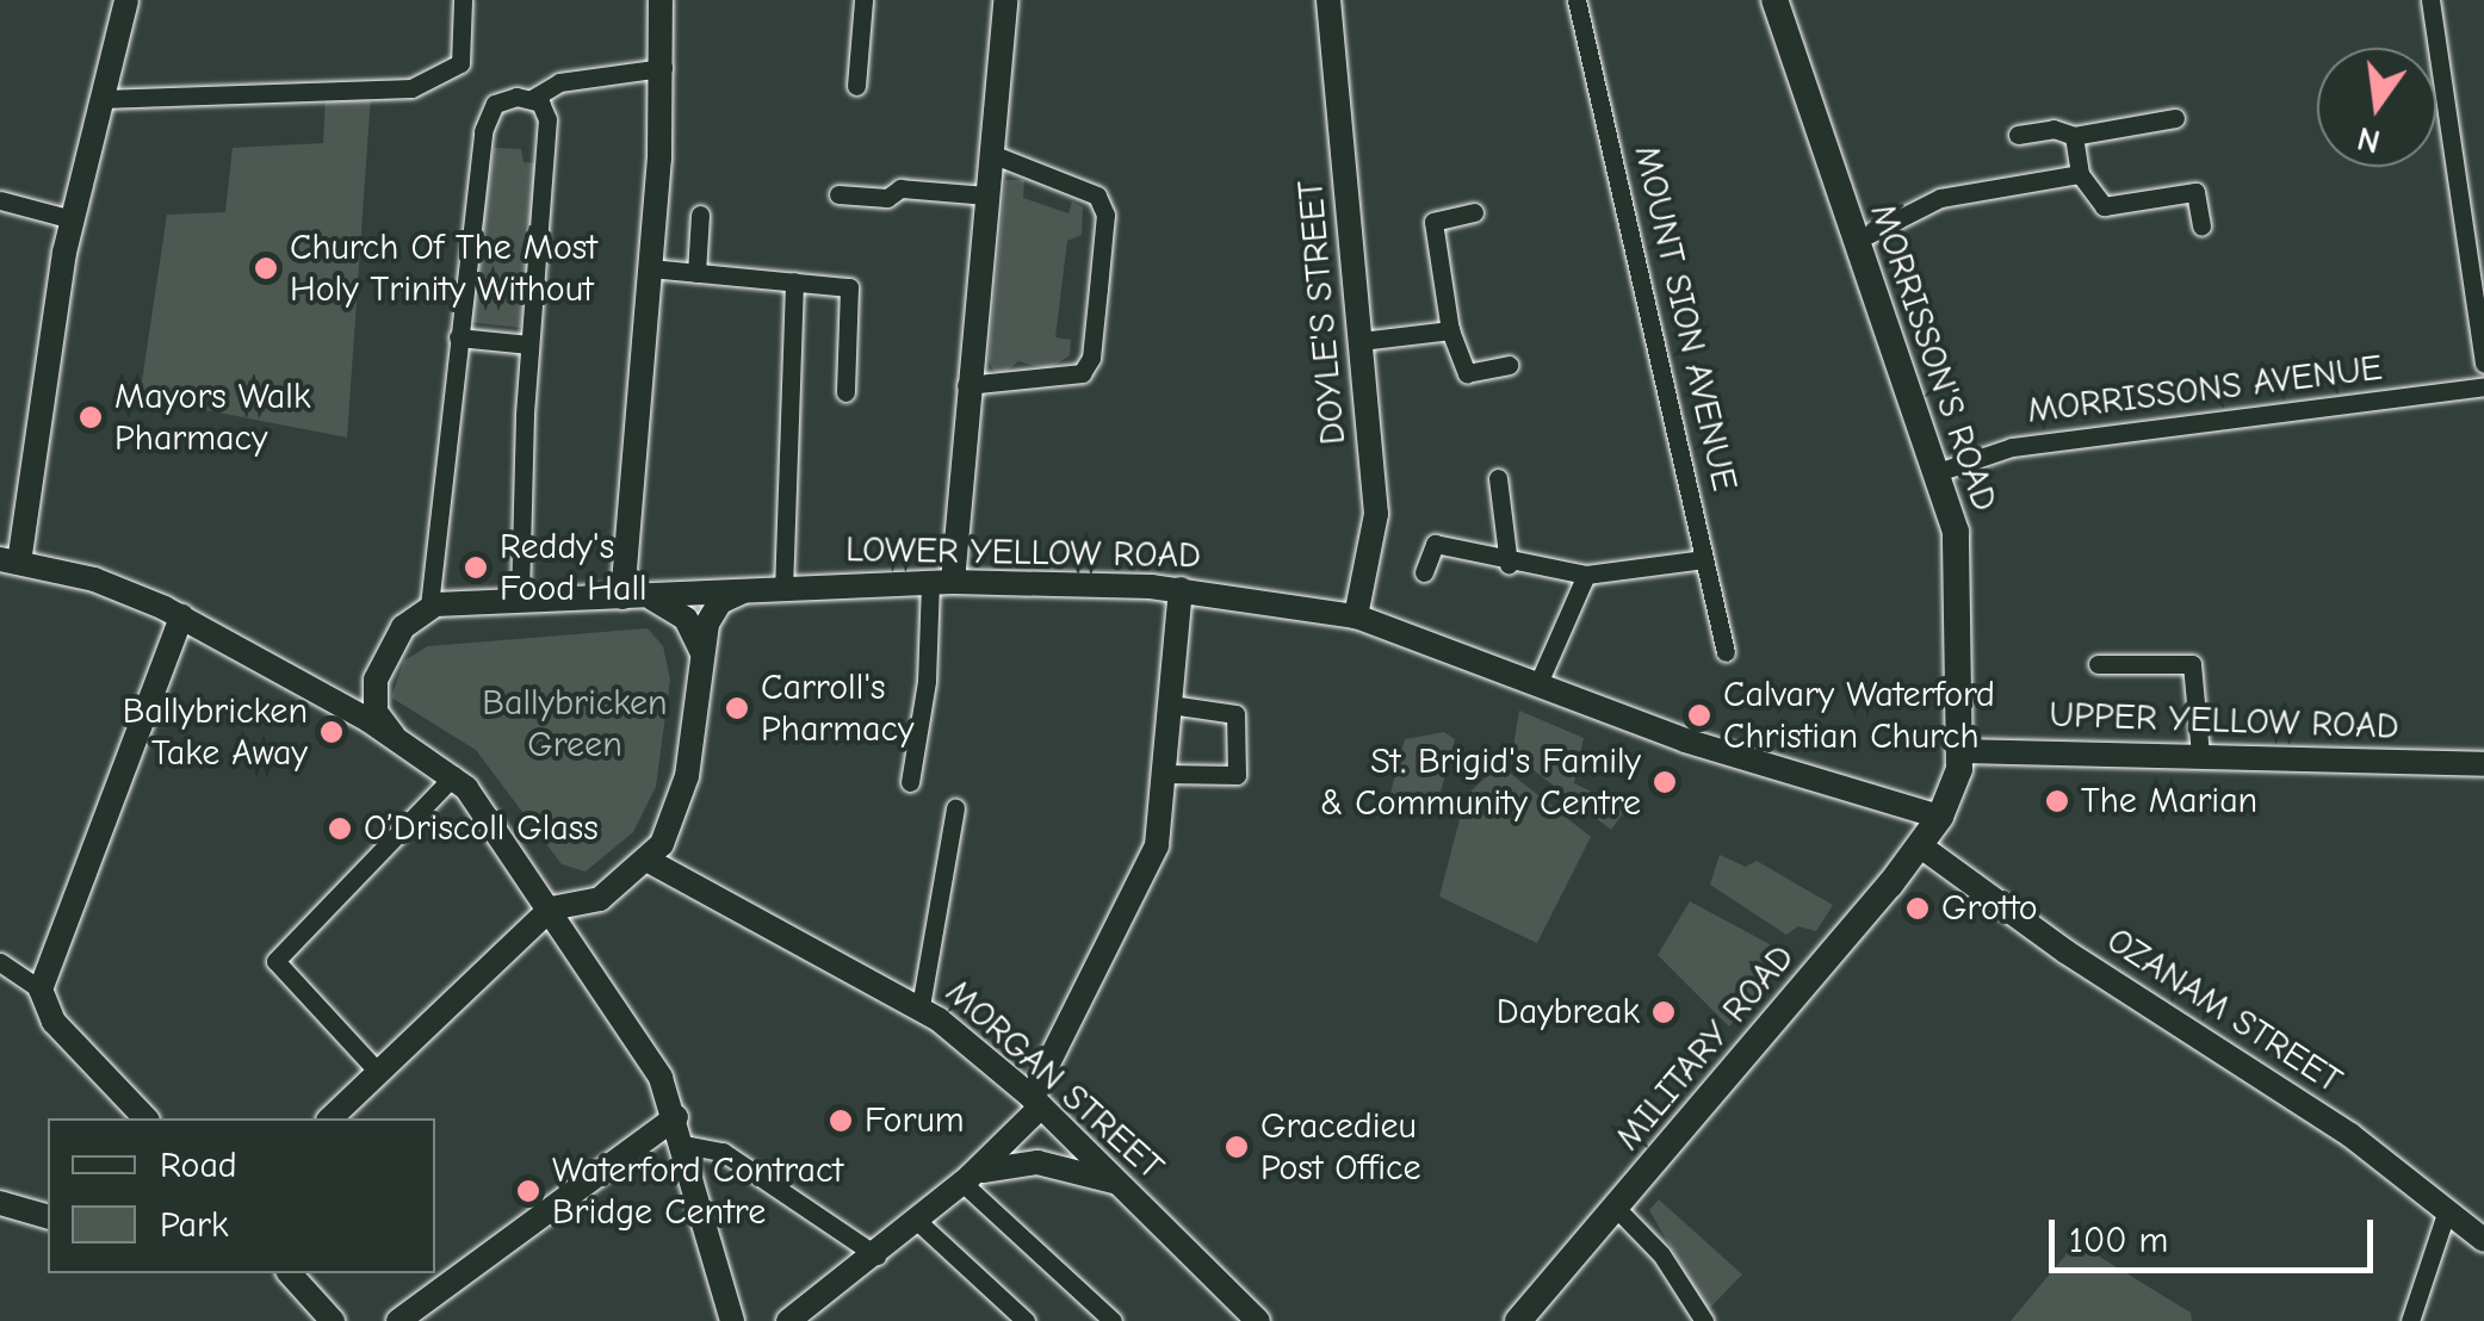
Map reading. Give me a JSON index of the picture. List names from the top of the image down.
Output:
{
  "streets": {
    "main road": ["MORRISSON'S ROAD", "MILITARY ROAD"],
    "street": [
      "DOYLE'S STREET",
      "MOUNT SION AVENUE",
      "MORRISSONS AVENUE",
      "LOWER YELLOW ROAD",
      "UPPER YELLOW ROAD",
      "OZANAM STREET",
      "MORGAN STREET"
    ]
  },
  "crossings": [
    ["DOYLE'S STREET", "LOWER YELLOW ROAD"],
    ["MORRISSON'S ROAD", "MORRISSONS AVENUE"],
    ["MORRISSON'S ROAD", "LOWER YELLOW ROAD"],
    ["MORRISSON'S ROAD", "UPPER YELLOW ROAD"],
    ["MORRISSON'S ROAD", "MILITARY ROAD"],
    ["LOWER YELLOW ROAD", "MILITARY ROAD"],
    ["OZANAM STREET", "MILITARY ROAD"]
  ],
  "parks": ["Ballybricken Green"],
  "places": [
    "Church Of The Most Holy Trinity Without",
    "Mayors Walk Pharmacy",
    "Reddy's Food Hall",
    "Carroll's Pharmacy",
    "Calvary Waterford Christian Church",
    "Ballybricken Take Away",
    "St. Brigid's Family & Community Centre",
    "The Marian",
    "O’Driscoll Glass",
    "Grotto",
    "Daybreak",
    "Forum",
    "Gracedieu Post Office",
    "Waterford Contract Bridge Centre"
  ],
  "legend": ["Road", "Park"],
  "scale_bar": "100 m",
  "north": "bottom"
}
